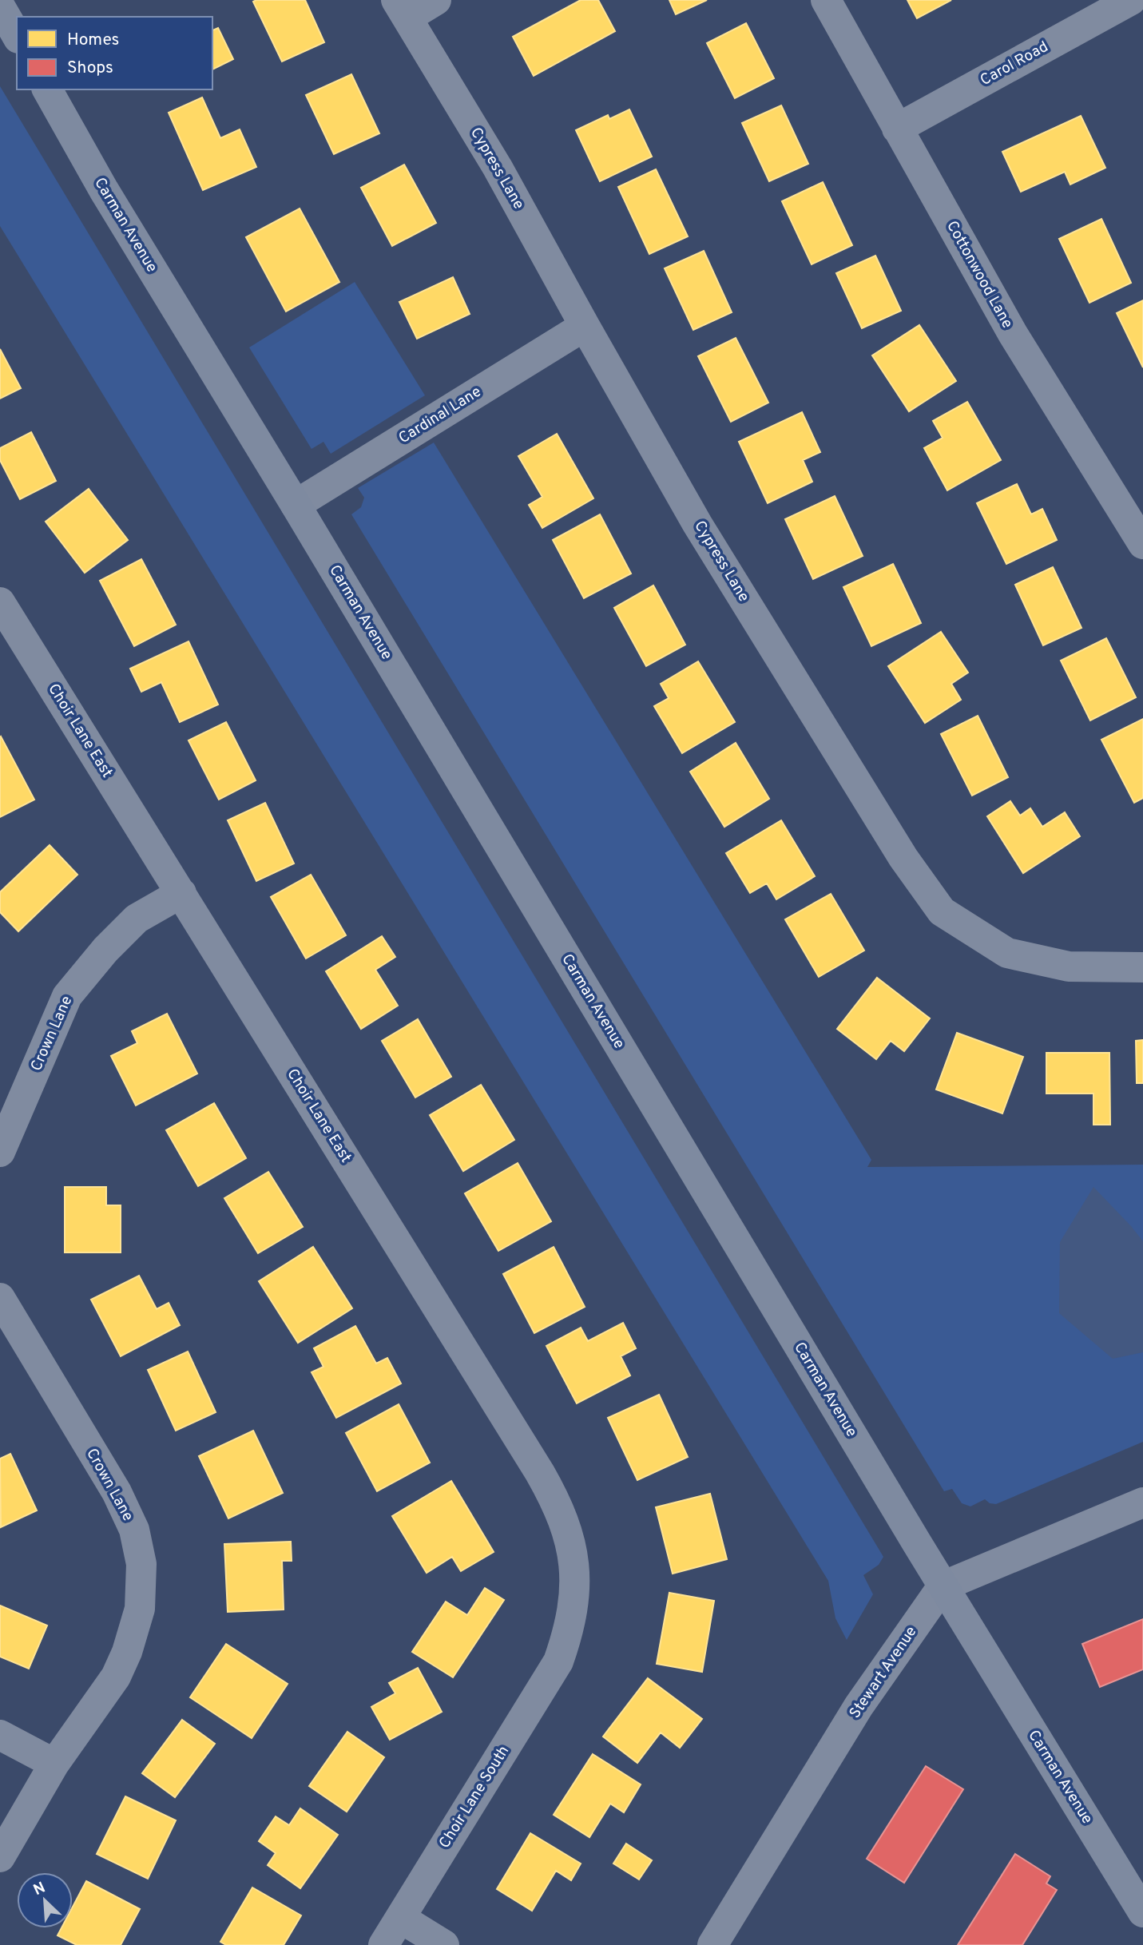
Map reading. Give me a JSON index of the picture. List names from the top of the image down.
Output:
{
  "streets": {
    "main road": ["Carman Avenue"],
    "street": [
      "Carol Road",
      "Cypress Lane",
      "Cottonwood Lane",
      "Cardinal Lane",
      "Choir Lane East",
      "Crown Lane",
      "Stewart Avenue",
      "Choir Lane South"
    ]
  },
  "crossings": [
    ["Carol Road", "Cottonwood Lane"],
    ["Cypress Lane", "Cardinal Lane"],
    ["Carman Avenue", "Cardinal Lane"],
    ["Carman Avenue", "Stewart Avenue"],
    ["Choir Lane East", "Crown Lane"],
    ["Choir Lane East", "Choir Lane South"]
  ],
  "legend": ["Homes", "Shops"],
  "north": "top left"
}
